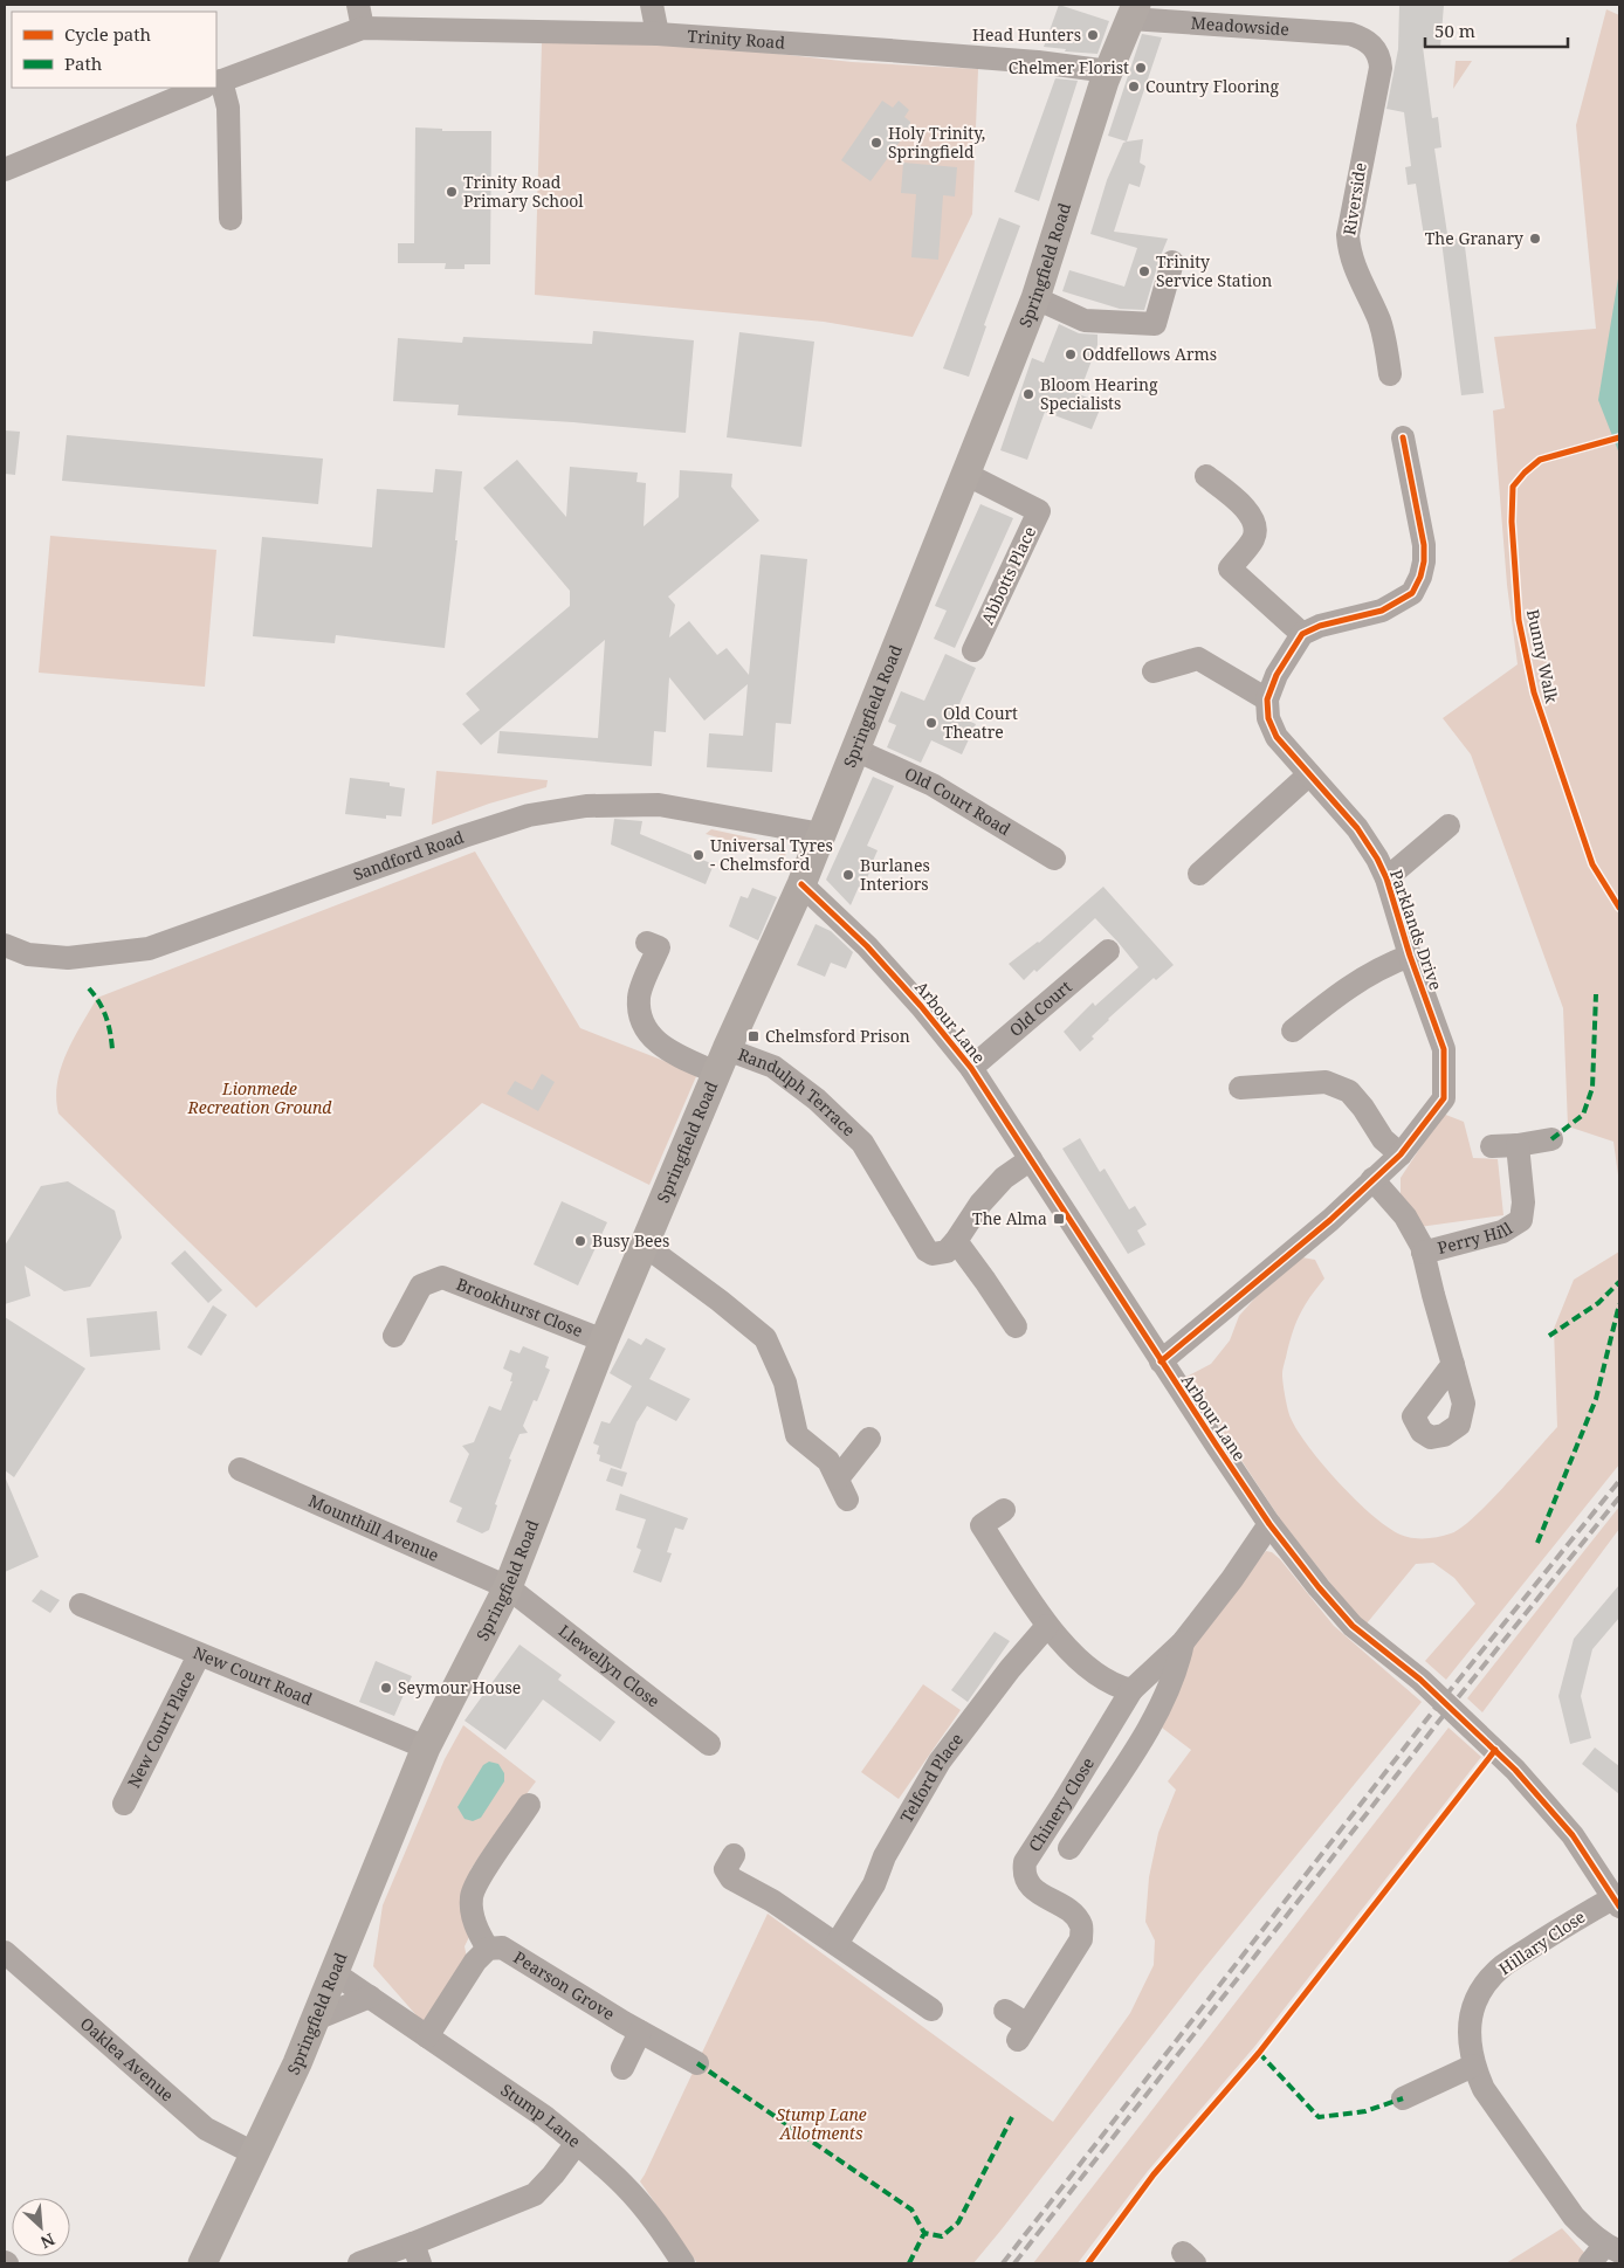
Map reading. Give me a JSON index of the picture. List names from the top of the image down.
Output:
{
  "streets": {
    "main road": ["Springfield Road"],
    "street": [
      "Meadowside",
      "Trinity Road",
      "Riverside",
      "Abbotts Place",
      "Old Court Road",
      "Sandford Road",
      "Parklands Drive",
      "Old Court",
      "Arbour Lane",
      "Randulph Terrace",
      "Perry Hill",
      "Brookhurst Close",
      "Mounthill Avenue",
      "Llewellyn Close",
      "New Court Road",
      "New Court Place",
      "Telford Place",
      "Chinery Close",
      "Hillary Close",
      "Pearson Grove",
      "Oaklea Avenue",
      "Stump Lane"
    ],
    "cycle path": ["Bunny Walk"]
  },
  "crossings": [
    ["Meadowside", "Riverside"],
    ["Meadowside", "Springfield Road"],
    ["Trinity Road", "Springfield Road"],
    ["Springfield Road", "Abbotts Place"],
    ["Springfield Road", "Old Court Road"],
    ["Springfield Road", "Sandford Road"],
    ["Springfield Road", "Arbour Lane"],
    ["Springfield Road", "Randulph Terrace"],
    ["Springfield Road", "Brookhurst Close"],
    ["Springfield Road", "Mounthill Avenue"],
    ["Springfield Road", "Llewellyn Close"],
    ["Springfield Road", "New Court Road"],
    ["Springfield Road", "Oaklea Avenue"],
    ["Springfield Road", "Stump Lane"],
    ["Parklands Drive", "Arbour Lane"],
    ["Parklands Drive", "Perry Hill"],
    ["Old Court", "Arbour Lane"],
    ["Arbour Lane", "Hillary Close"],
    ["Mounthill Avenue", "Llewellyn Close"],
    ["New Court Road", "New Court Place"]
  ],
  "parks": ["Lionmede Recreation Ground", "Stump Lane Allotments"],
  "places": {
    "other": [
      "Head Hunters",
      "Chelmer Florist",
      "Country Flooring",
      "Holy Trinity, Springfield",
      "Trinity Road Primary School",
      "The Granary",
      "Trinity Service Station",
      "Oddfellows Arms",
      "Bloom Hearing Specialists",
      "Old Court Theatre",
      "Universal Tyres - Chelmsford",
      "Burlanes Interiors",
      "Busy Bees",
      "Seymour House"
    ],
    "transit": ["Chelmsford Prison", "The Alma"]
  },
  "legend": ["Cycle path", "Path"],
  "scale_bar": "50 m",
  "north": "bottom right"
}
